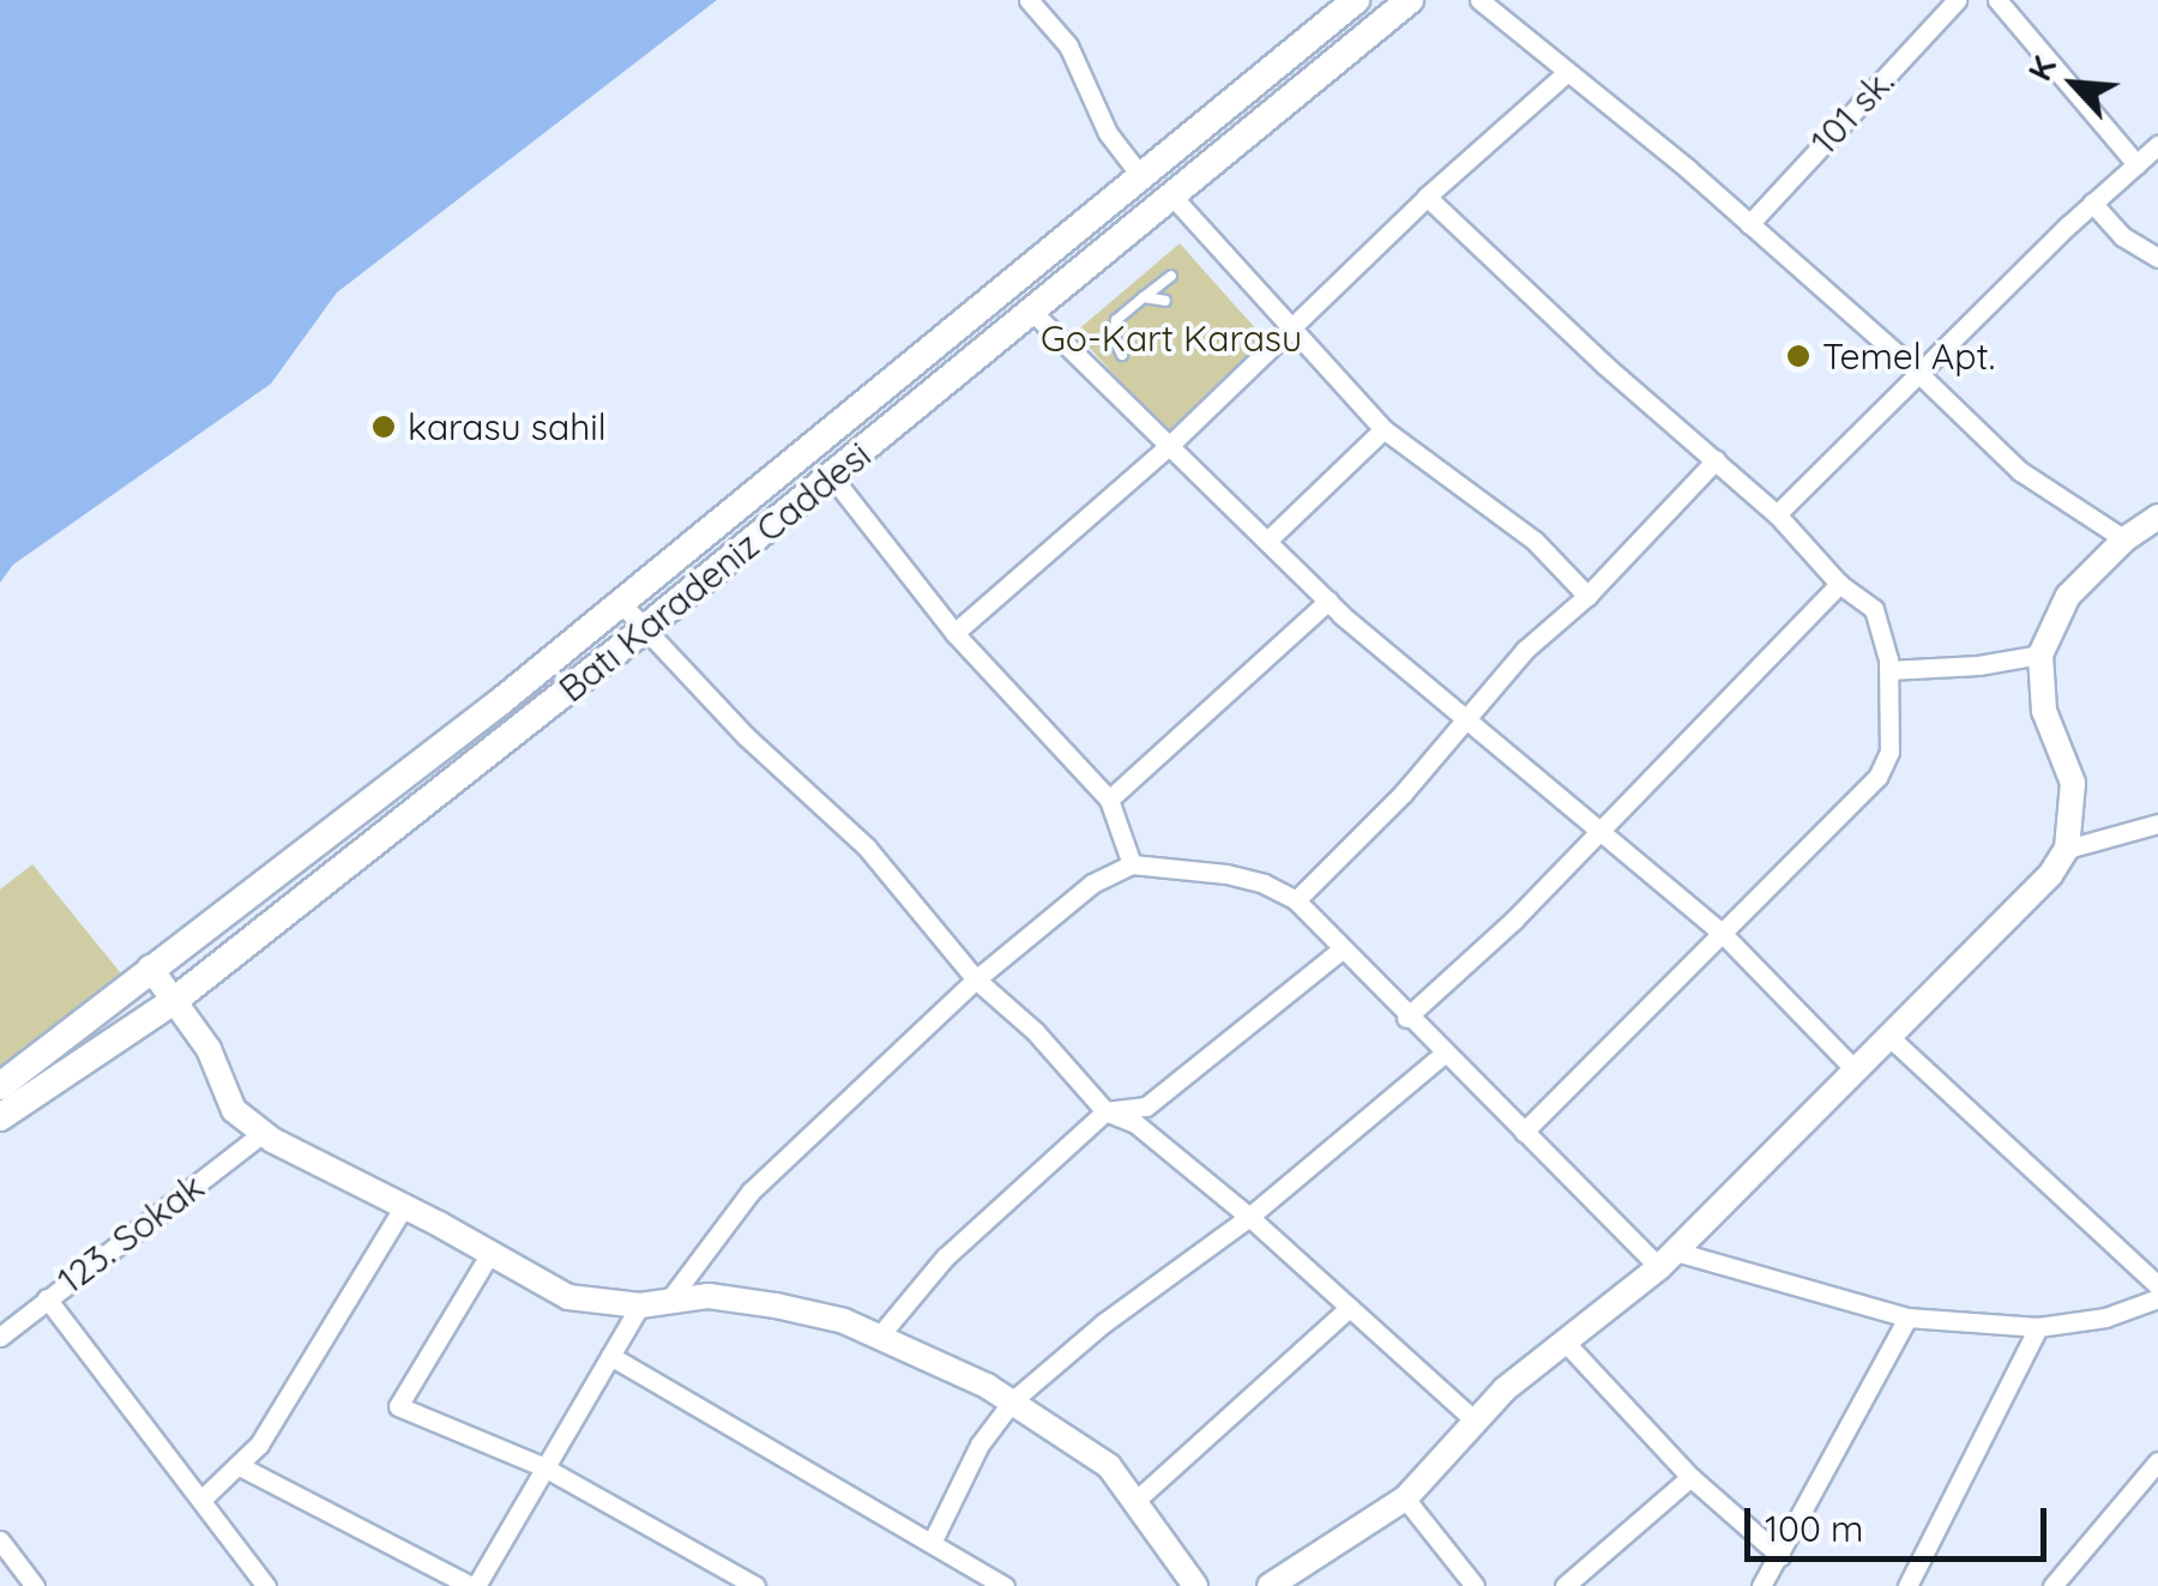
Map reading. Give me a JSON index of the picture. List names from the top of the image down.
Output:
{
  "streets": {
    "main road": ["Batı Karadeniz Caddesi"],
    "street": ["101 sk.", "123. Sokak"]
  },
  "parks": ["Go-Kart Karasu"],
  "places": ["Temel Apt.", "karasu sahil"],
  "scale_bar": "100 m",
  "north": "top left"
}
